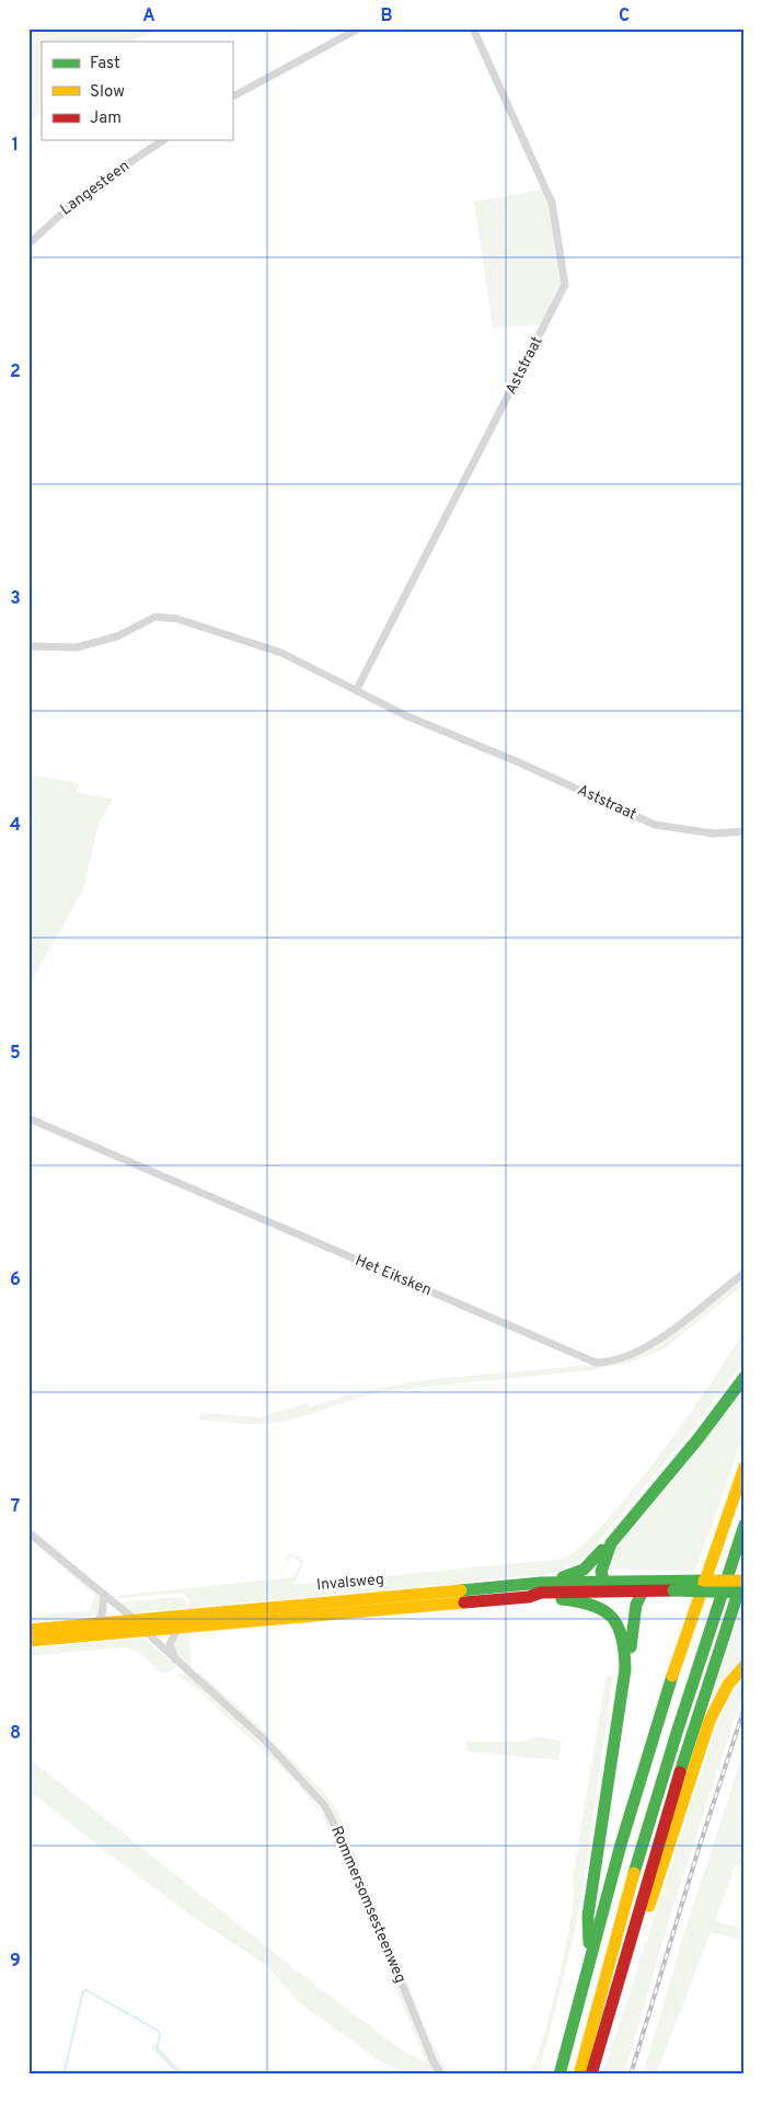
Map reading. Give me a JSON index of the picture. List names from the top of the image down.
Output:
{
  "streets": {
    "highway": ["Invalsweg"],
    "street": [
      "Langesteen",
      "Aststraat",
      "Het Eiksken",
      "Rommersomsesteenweg"
    ]
  },
  "crossings": [
    ["Invalsweg", "Rommersomsesteenweg"]
  ],
  "legend": ["Fast", "Slow", "Jam"],
  "grid": {
    "columns": ["A", "B", "C"],
    "rows": [
      "1",
      "2",
      "3",
      "4",
      "5",
      "6",
      "7",
      "8",
      "9"
    ]
  }
}
